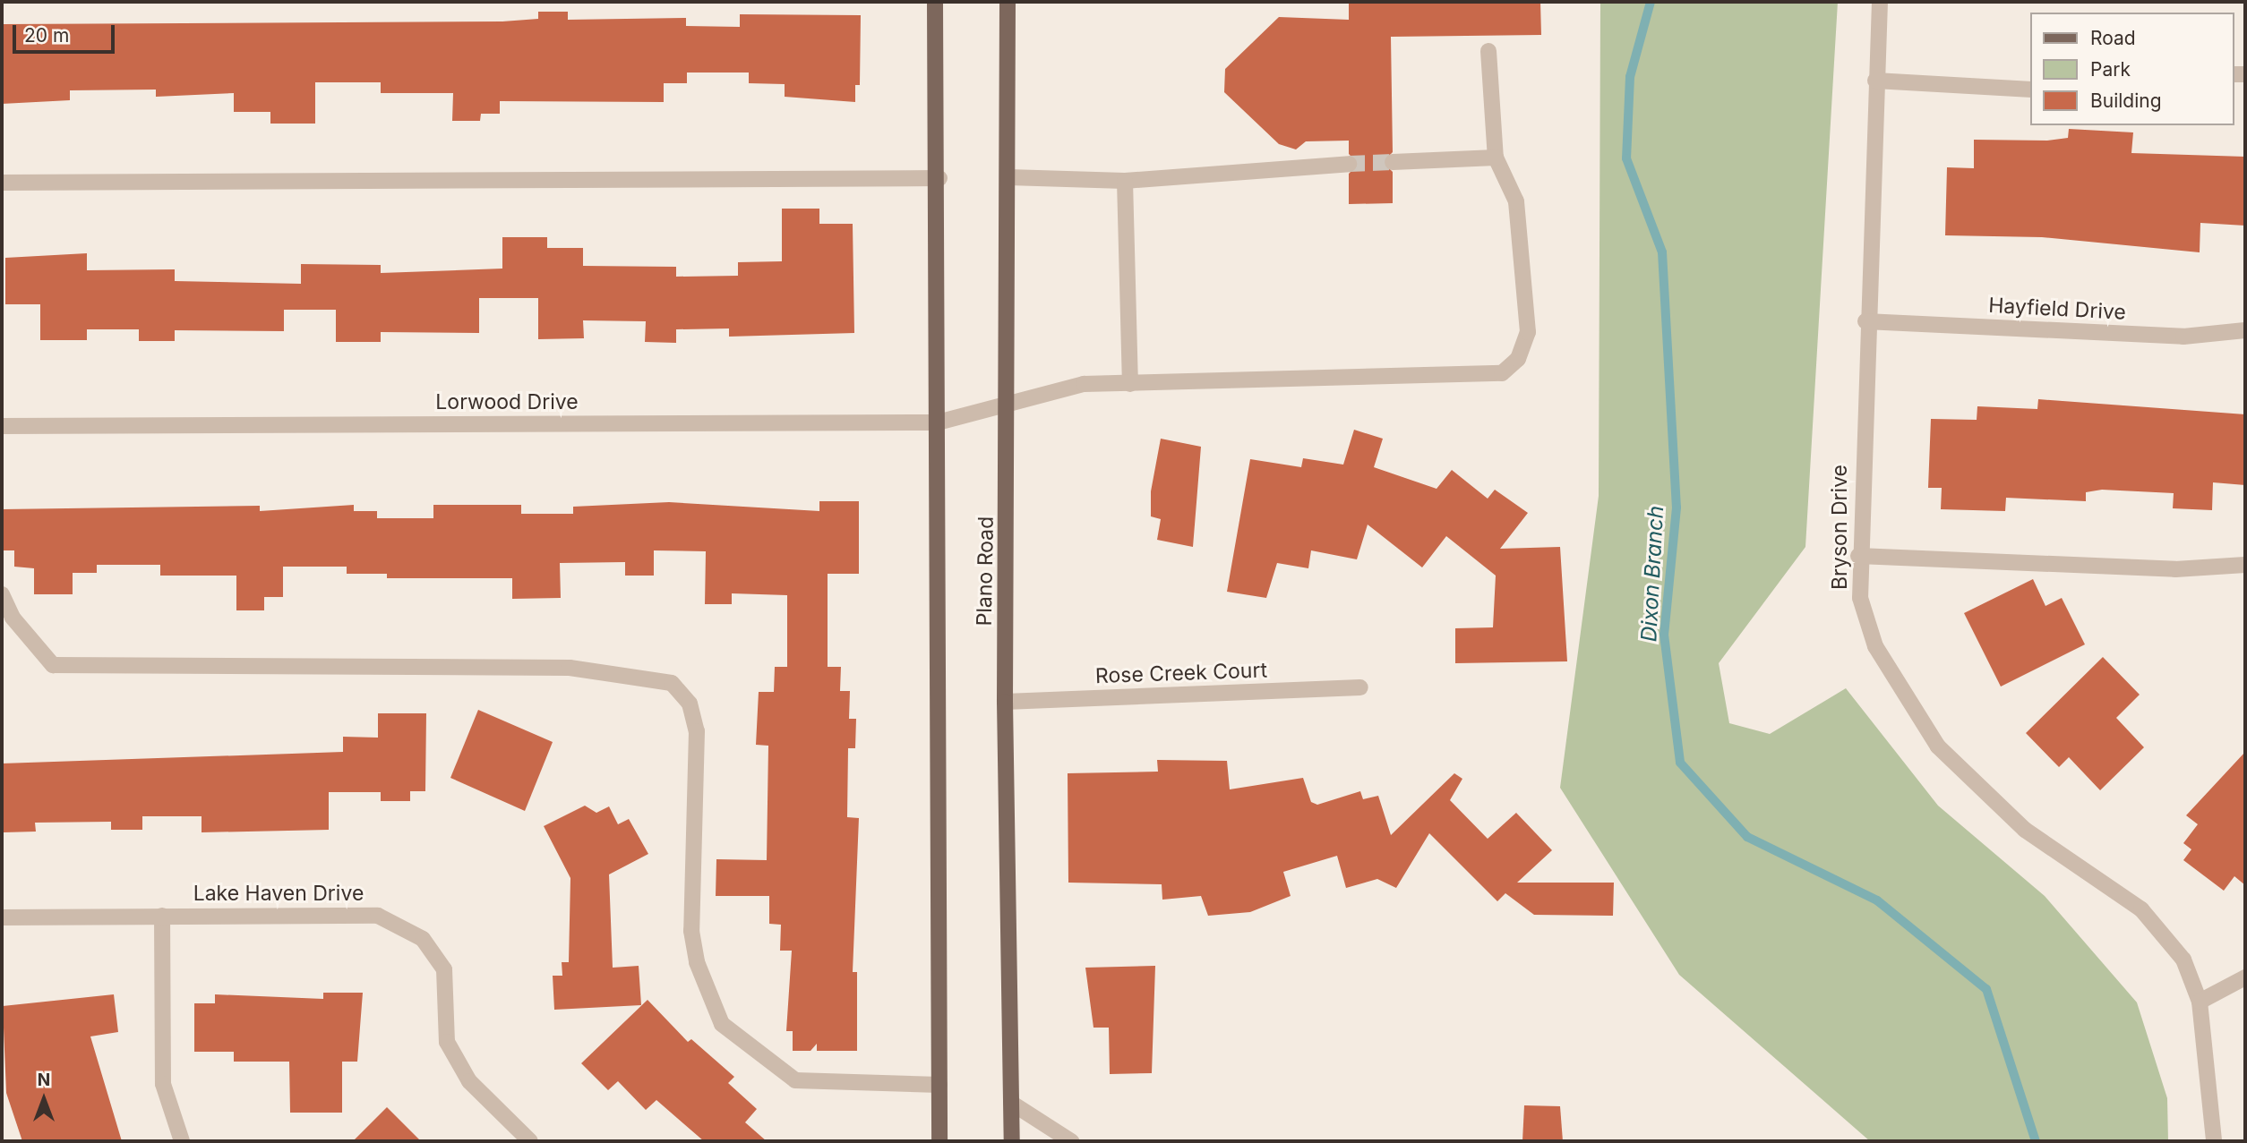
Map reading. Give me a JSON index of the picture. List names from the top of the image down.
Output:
{
  "streets": {
    "main road": ["Plano Road"],
    "street": [
      "Hayfield Drive",
      "Lorwood Drive",
      "Bryson Drive",
      "Rose Creek Court",
      "Lake Haven Drive"
    ]
  },
  "crossings": [
    ["Hayfield Drive", "Bryson Drive"],
    ["Lorwood Drive", "Plano Road"],
    ["Plano Road", "Rose Creek Court"]
  ],
  "water": ["Dixon Branch"],
  "legend": ["Road", "Park", "Building"],
  "scale_bar": "20 m",
  "north": "top"
}
